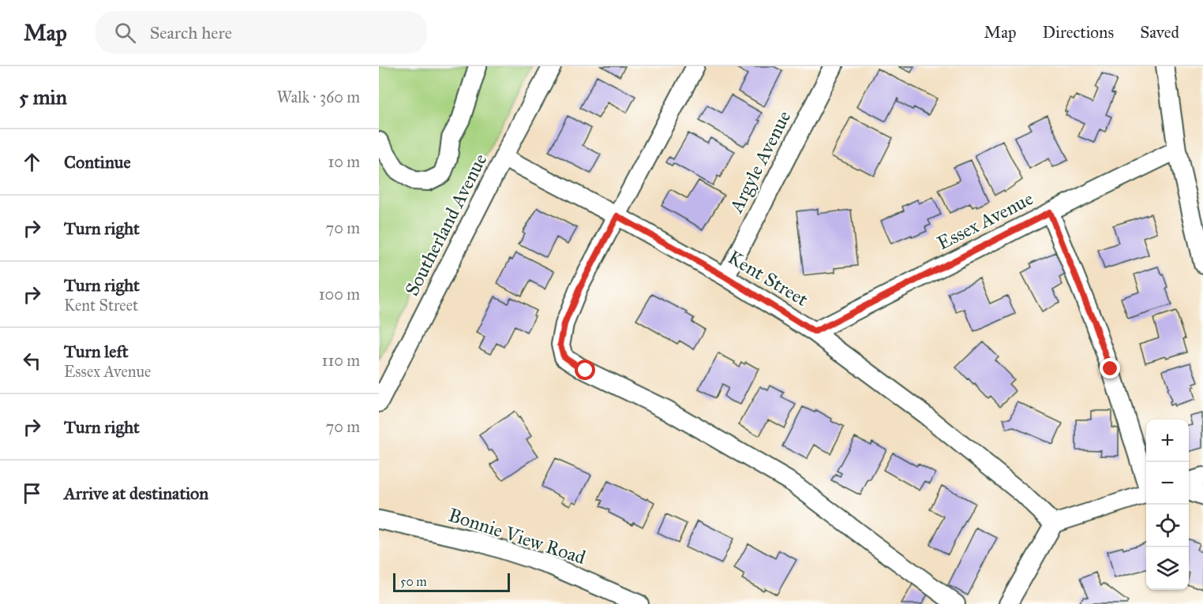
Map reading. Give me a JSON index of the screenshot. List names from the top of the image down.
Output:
{
  "streets": {
    "street": [
      "Argyle Avenue",
      "Essex Avenue",
      "Southerland Avenue",
      "Kent Street",
      "Bonnie View Road"
    ]
  },
  "crossings": [
    ["Argyle Avenue", "Kent Street"],
    ["Essex Avenue", "Kent Street"],
    ["Southerland Avenue", "Kent Street"]
  ],
  "scale_bar": "50 m",
  "page": {
    "header": "Map",
    "search": "Search here",
    "nav": ["Map", "Directions", "Saved"],
    "heading": ["5 min", "Walk · 360 m"],
    "list": [
      ["Continue", "10 m"],
      ["Turn right", "70 m"],
      ["Turn right", "Kent Street", "100 m"],
      ["Turn left", "Essex Avenue", "110 m"],
      ["Turn right", "70 m"],
      "Arrive at destination"
    ],
    "map_buttons": ["+", "−"],
    "scale": "50 m"
  }
}
